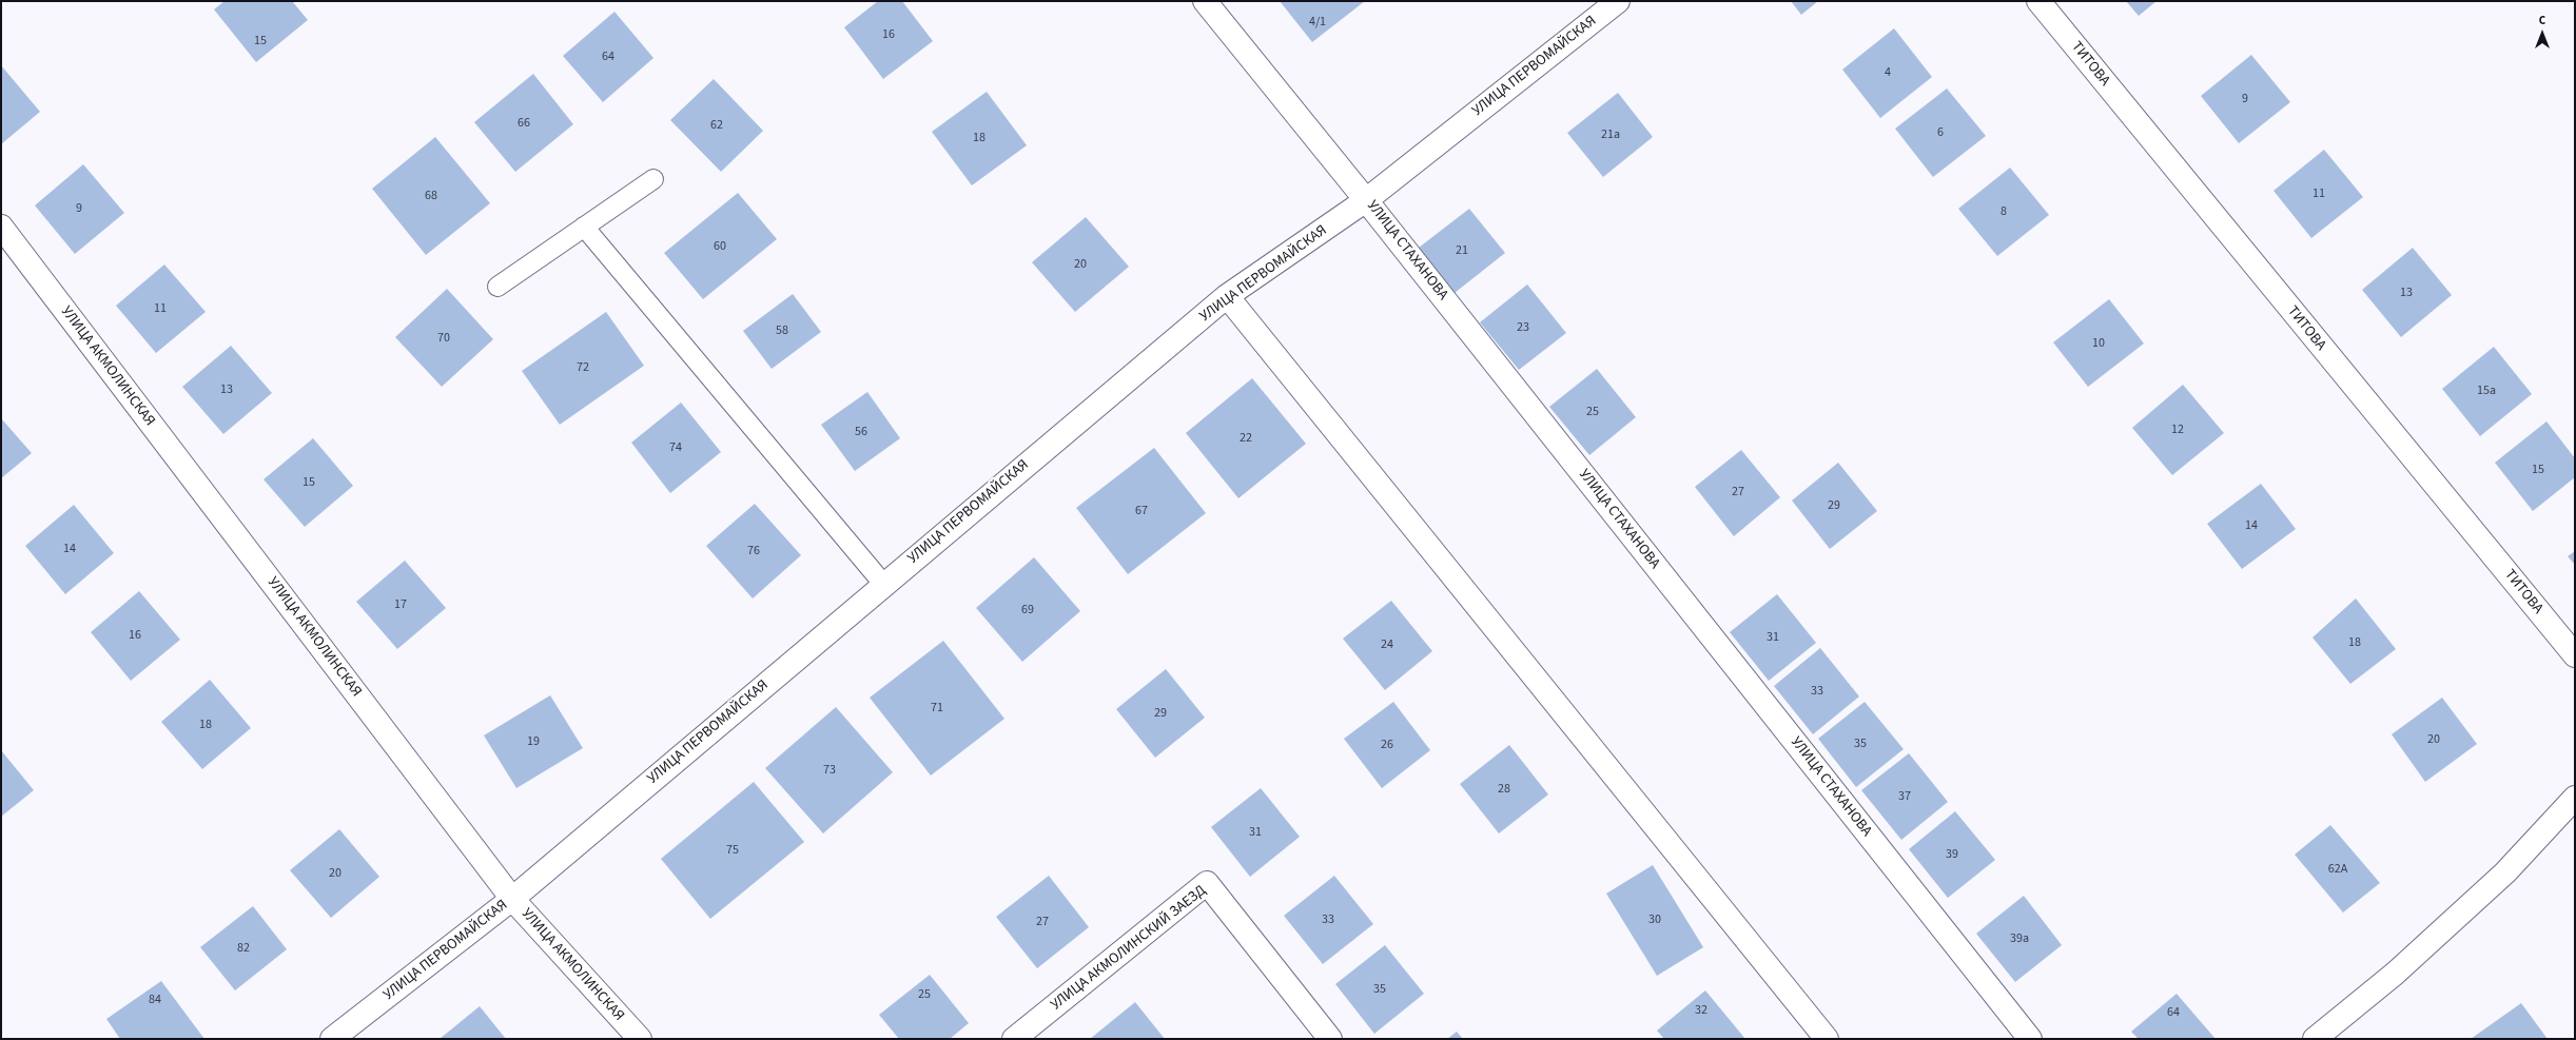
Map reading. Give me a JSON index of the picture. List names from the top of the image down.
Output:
{
  "streets": {
    "street": [
      "ТИТОВА",
      "УЛИЦА ПЕРВОМАЙСКАЯ",
      "УЛИЦА СТАХАНОВА",
      "УЛИЦА АКМОЛИНСКАЯ",
      "УЛИЦА АКМОЛИНСКИЙ ЗАЕЗД"
    ]
  },
  "crossings": [
    ["УЛИЦА ПЕРВОМАЙСКАЯ", "УЛИЦА СТАХАНОВА"],
    ["УЛИЦА ПЕРВОМАЙСКАЯ", "УЛИЦА АКМОЛИНСКАЯ"]
  ],
  "house_numbers": [
    "4/1",
    "16",
    "15",
    "64",
    "4",
    "9",
    "66",
    "62",
    "6",
    "21а",
    "18",
    "11",
    "68",
    "9",
    "8",
    "60",
    "21",
    "20",
    "13",
    "11",
    "23",
    "58",
    "70",
    "10",
    "72",
    "13",
    "15а",
    "25",
    "12",
    "56",
    "22",
    "74",
    "15",
    "15",
    "27",
    "29",
    "67",
    "14",
    "14",
    "76",
    "17",
    "69",
    "16",
    "31",
    "18",
    "24",
    "33",
    "71",
    "29",
    "18",
    "20",
    "19",
    "35",
    "26",
    "73",
    "28",
    "37",
    "31",
    "75",
    "39",
    "62А",
    "20",
    "33",
    "30",
    "27",
    "39а",
    "82",
    "35",
    "25",
    "84",
    "32",
    "64"
  ],
  "north": "top"
}
